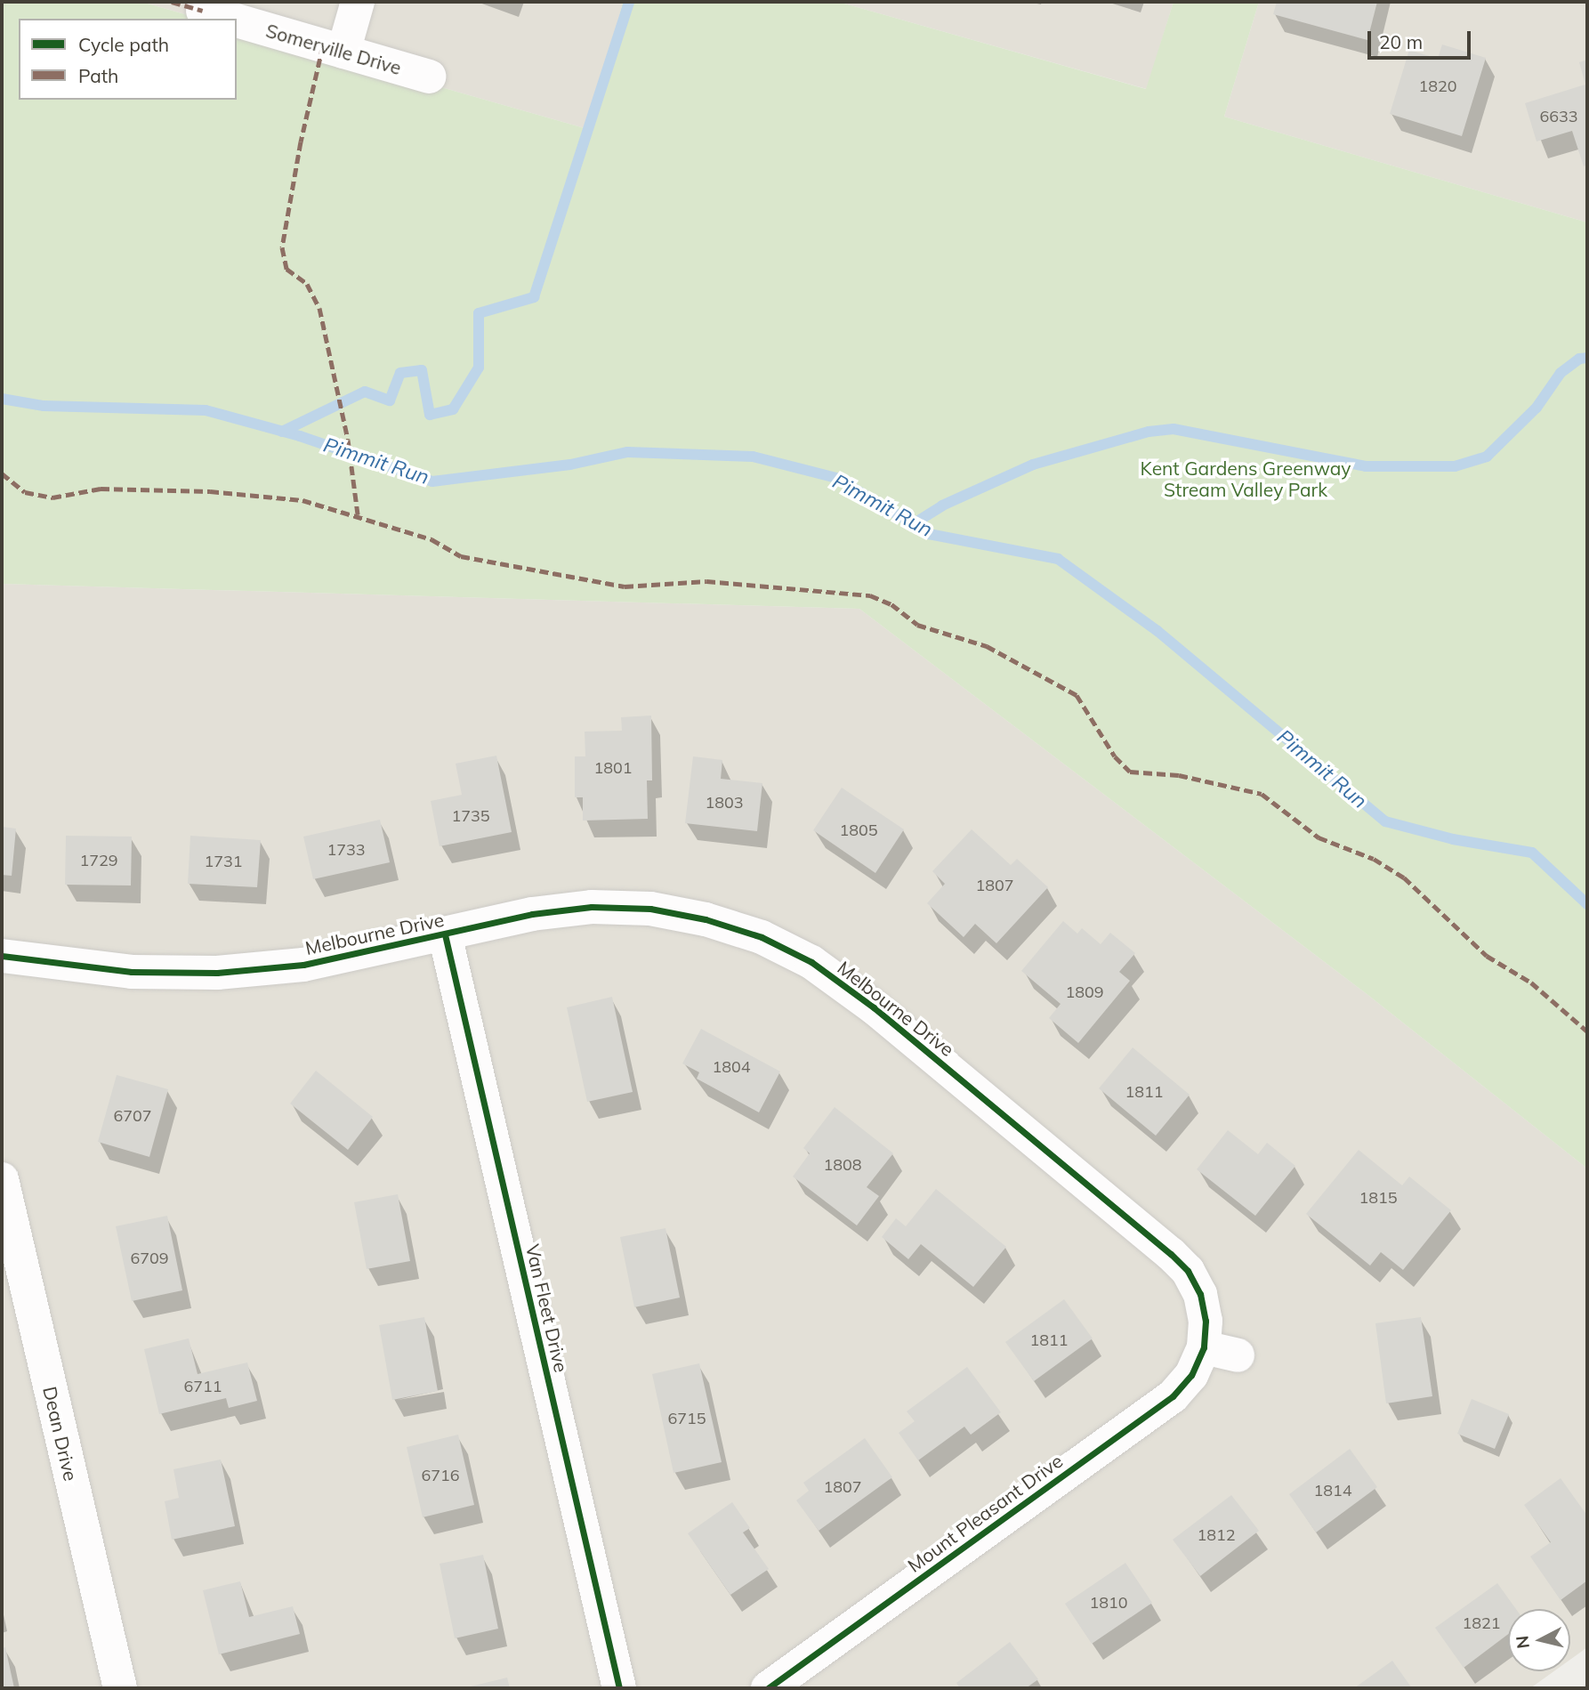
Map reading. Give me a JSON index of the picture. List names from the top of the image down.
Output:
{
  "streets": {
    "street": [
      "Somerville Drive",
      "Melbourne Drive",
      "Van Fleet Drive",
      "Dean Drive",
      "Mount Pleasant Drive"
    ]
  },
  "crossings": [
    ["Melbourne Drive", "Van Fleet Drive"],
    ["Melbourne Drive", "Mount Pleasant Drive"]
  ],
  "water": ["Pimmit Run"],
  "parks": ["Kent Gardens Greenway Stream Valley Park"],
  "house_numbers": [
    "1820",
    "6633",
    "1801",
    "1803",
    "1735",
    "1805",
    "1733",
    "1729",
    "1731",
    "1807",
    "1809",
    "1804",
    "1811",
    "6707",
    "1808",
    "1815",
    "6709",
    "1811",
    "6711",
    "6715",
    "6716",
    "1807",
    "1814",
    "1812",
    "1810",
    "1821"
  ],
  "legend": ["Cycle path", "Path"],
  "scale_bar": "20 m",
  "north": "left"
}
